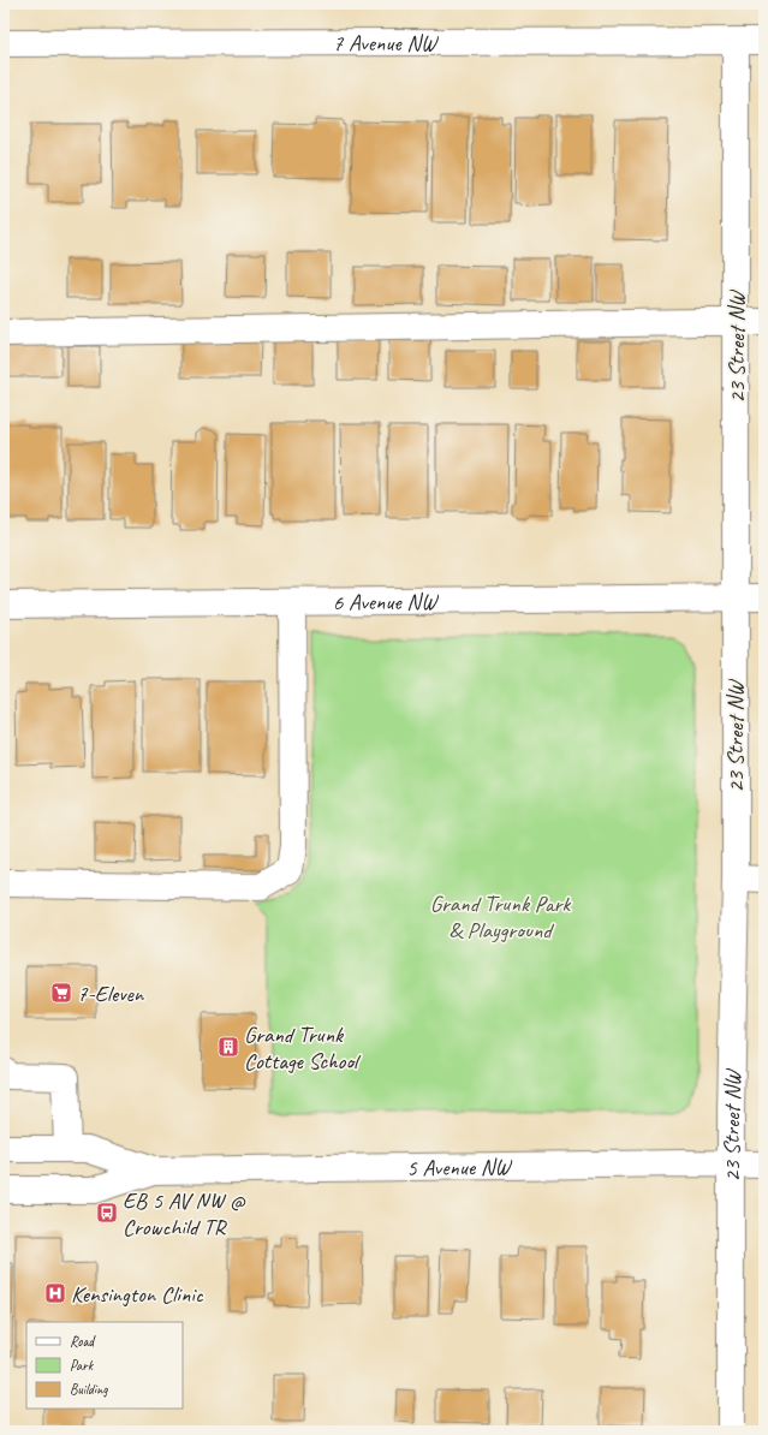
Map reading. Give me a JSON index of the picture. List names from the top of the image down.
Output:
{
  "streets": {
    "street": [
      "7 Avenue NW",
      "23 Street NW",
      "6 Avenue NW",
      "5 Avenue NW"
    ]
  },
  "crossings": [
    ["7 Avenue NW", "23 Street NW"],
    ["23 Street NW", "6 Avenue NW"],
    ["23 Street NW", "5 Avenue NW"]
  ],
  "parks": ["Grand Trunk Park & Playground"],
  "places": {
    "supermarket": ["7-Eleven"],
    "building": ["Grand Trunk Cottage School"],
    "bus stop": ["EB 5 AV NW @ Crowchild TR"],
    "hospital": ["Kensington Clinic"]
  },
  "legend": ["Road", "Park", "Building"]
}
